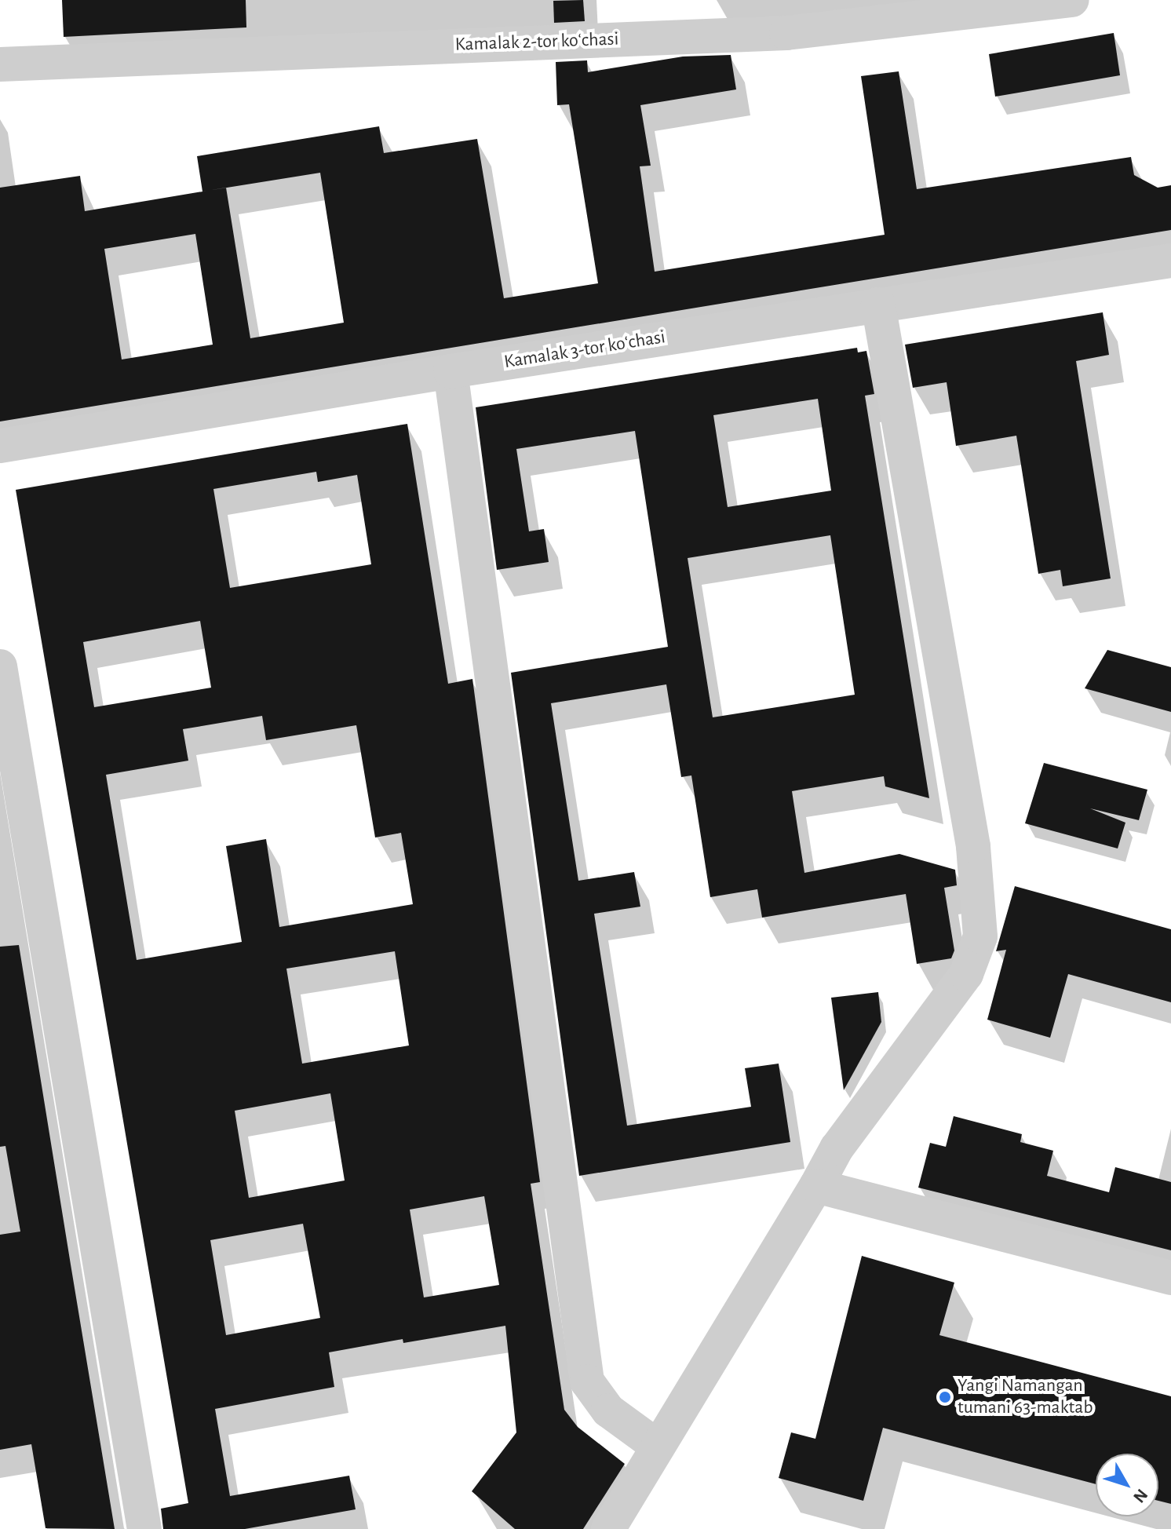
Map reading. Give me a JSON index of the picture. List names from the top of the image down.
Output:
{
  "streets": {
    "street": ["Kamalak 2-tor koʻchasi", "Kamalak 3-tor koʻchasi"]
  },
  "places": ["Yangi Namangan tumani 63-maktab"],
  "north": "bottom right"
}
